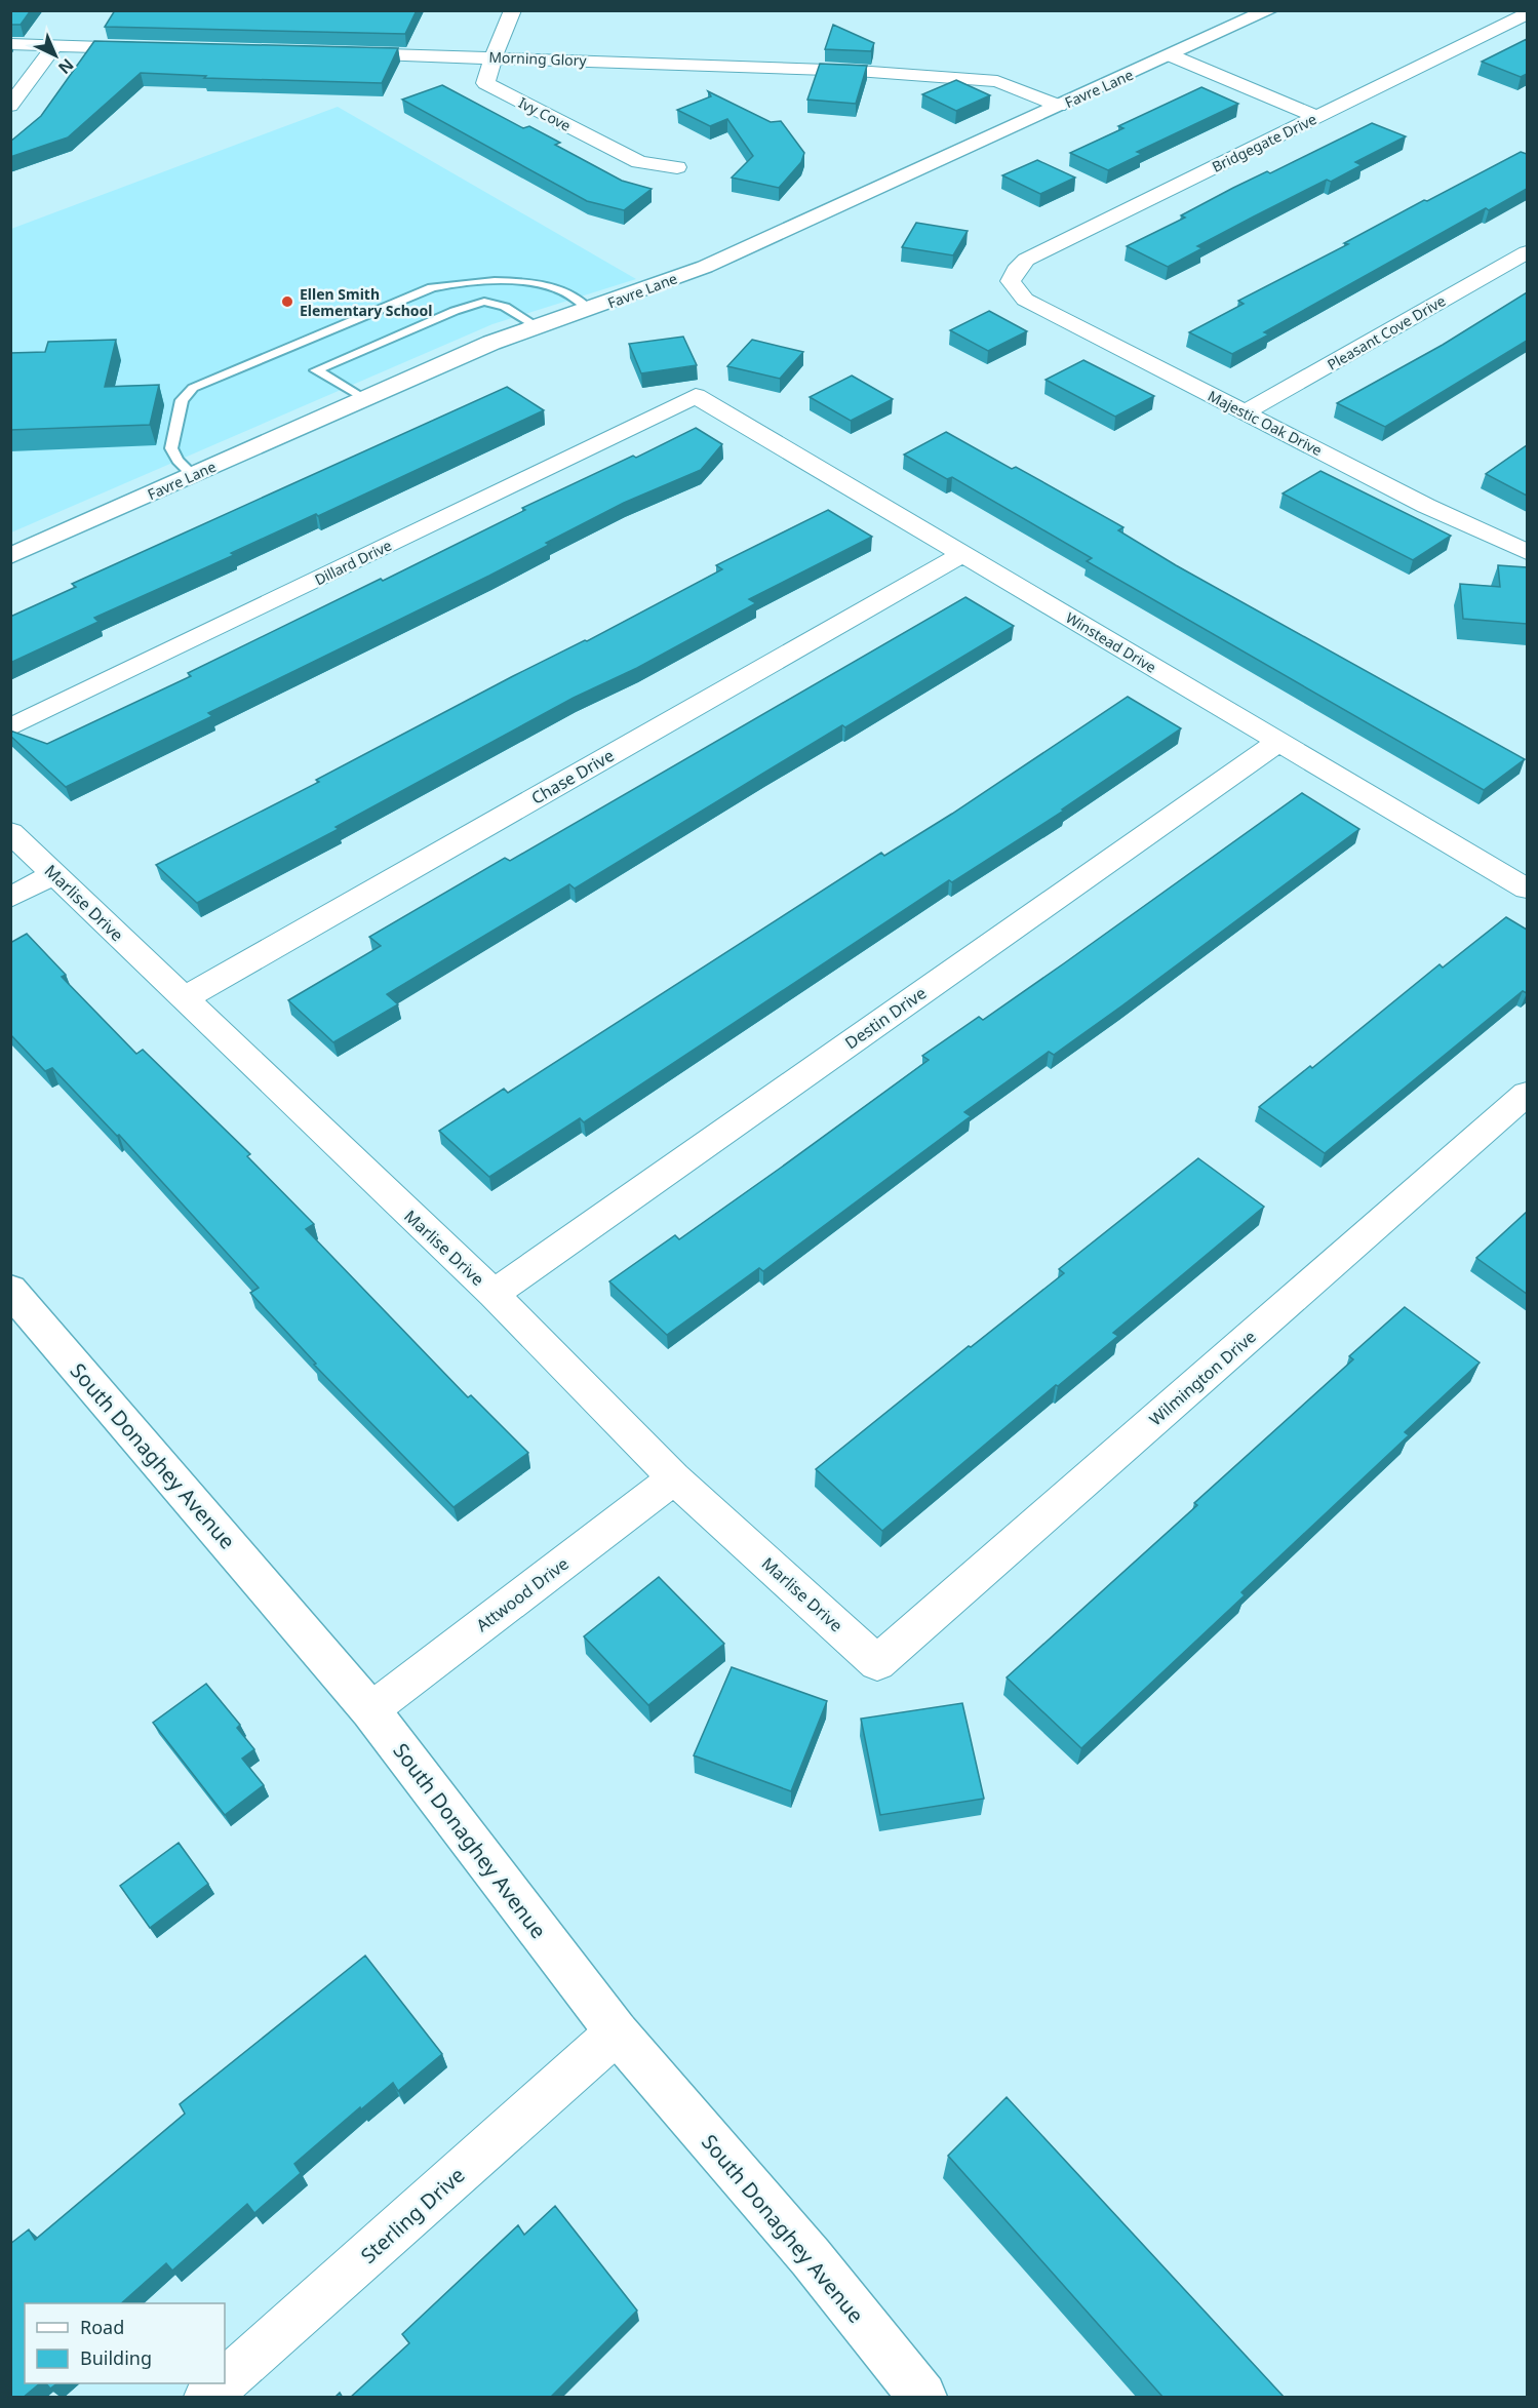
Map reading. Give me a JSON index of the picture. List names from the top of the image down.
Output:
{
  "streets": {
    "street": [
      "Morning Glory",
      "Favre Lane",
      "Ivy Cove",
      "Bridgegate Drive",
      "Pleasant Cove Drive",
      "Majestic Oak Drive",
      "Dillard Drive",
      "Winstead Drive",
      "Chase Drive",
      "Marlise Drive",
      "Destin Drive",
      "Wilmington Drive",
      "South Donaghey Avenue",
      "Attwood Drive",
      "Sterling Drive"
    ]
  },
  "crossings": [
    ["Morning Glory", "Favre Lane"],
    ["Morning Glory", "Ivy Cove"],
    ["Bridgegate Drive", "Majestic Oak Drive"],
    ["Pleasant Cove Drive", "Majestic Oak Drive"],
    ["Dillard Drive", "Winstead Drive"],
    ["Winstead Drive", "Chase Drive"],
    ["Winstead Drive", "Destin Drive"],
    ["Chase Drive", "Marlise Drive"],
    ["Marlise Drive", "Destin Drive"],
    ["Marlise Drive", "Wilmington Drive"],
    ["Marlise Drive", "Attwood Drive"],
    ["South Donaghey Avenue", "Attwood Drive"],
    ["South Donaghey Avenue", "Sterling Drive"]
  ],
  "places": ["Ellen Smith Elementary School"],
  "legend": ["Road", "Building"],
  "north": "bottom right"
}
